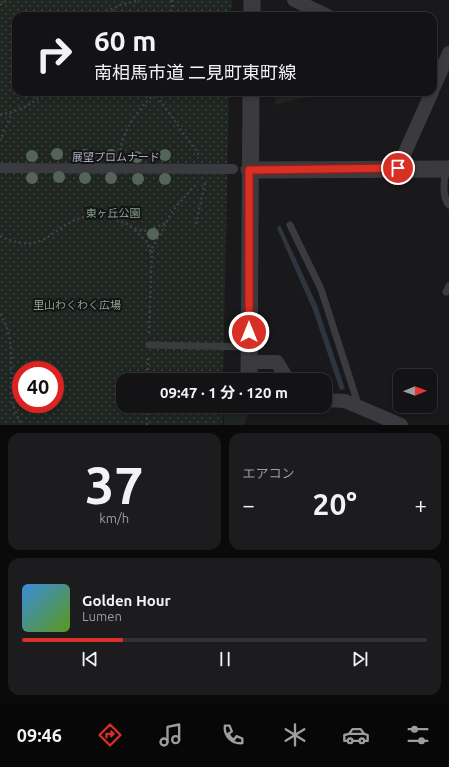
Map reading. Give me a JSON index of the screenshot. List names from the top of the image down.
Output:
{
  "streets": {
    "street": ["展望プロムナード"]
  },
  "parks": ["東ヶ丘公園", "里山わくわく広場"],
  "north": "right",
  "page": {
    "turn": ["60 m", "南相馬市道 二見町東町線"],
    "limit": "40",
    "trip": "09:47 · 1 分 · 120 m",
    "tile": [
      ["37", "km/h"],
      "エアコン"
    ],
    "heat": ["−", "20°", "+"],
    "song": ["Golden Hour", "Lumen"],
    "tabs": "09:46"
  }
}
